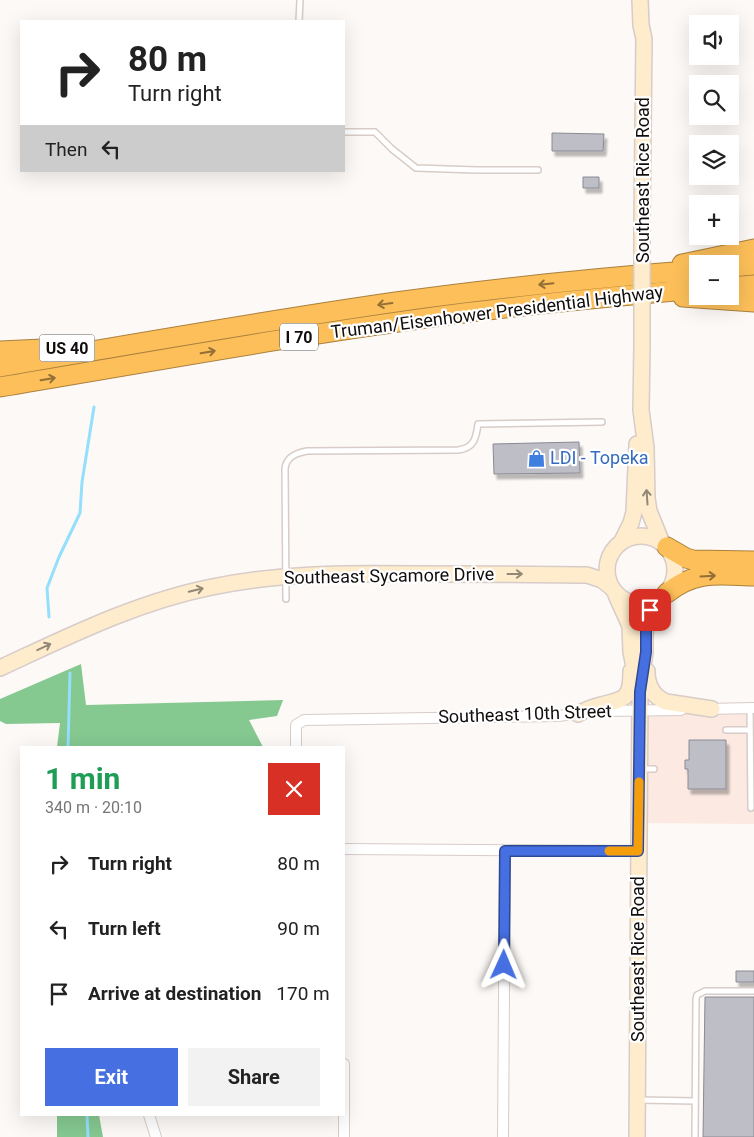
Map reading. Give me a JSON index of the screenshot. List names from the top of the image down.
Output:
{
  "streets": {
    "highway": ["Truman/Eisenhower Presidential Highway", "I 70", "US 40"],
    "street": ["Southeast Rice Road", "Southeast Sycamore Drive", "Southeast 10th Street"]
  },
  "crossings": [
    ["Southeast Rice Road", "Southeast Sycamore Drive"],
    ["Southeast Rice Road", "Southeast 10th Street"],
    ["Truman/Eisenhower Presidential Highway", "US 40"]
  ],
  "one_way": ["Southeast Sycamore Drive"],
  "places": {
    "shop": ["LDI - Topeka"]
  },
  "page": {
    "map_buttons": ["+", "−"],
    "turn": ["80 m", "Turn right"],
    "then": "Then",
    "heading": ["1 min", "340 m · 20:10"],
    "list": [
      {
        "name": "Turn right",
        "value": "80 m"
      },
      {
        "name": "Turn left",
        "value": "90 m"
      },
      {
        "name": "Arrive at destination",
        "value": "170 m"
      }
    ],
    "buttons": ["Exit", "Share"]
  }
}
